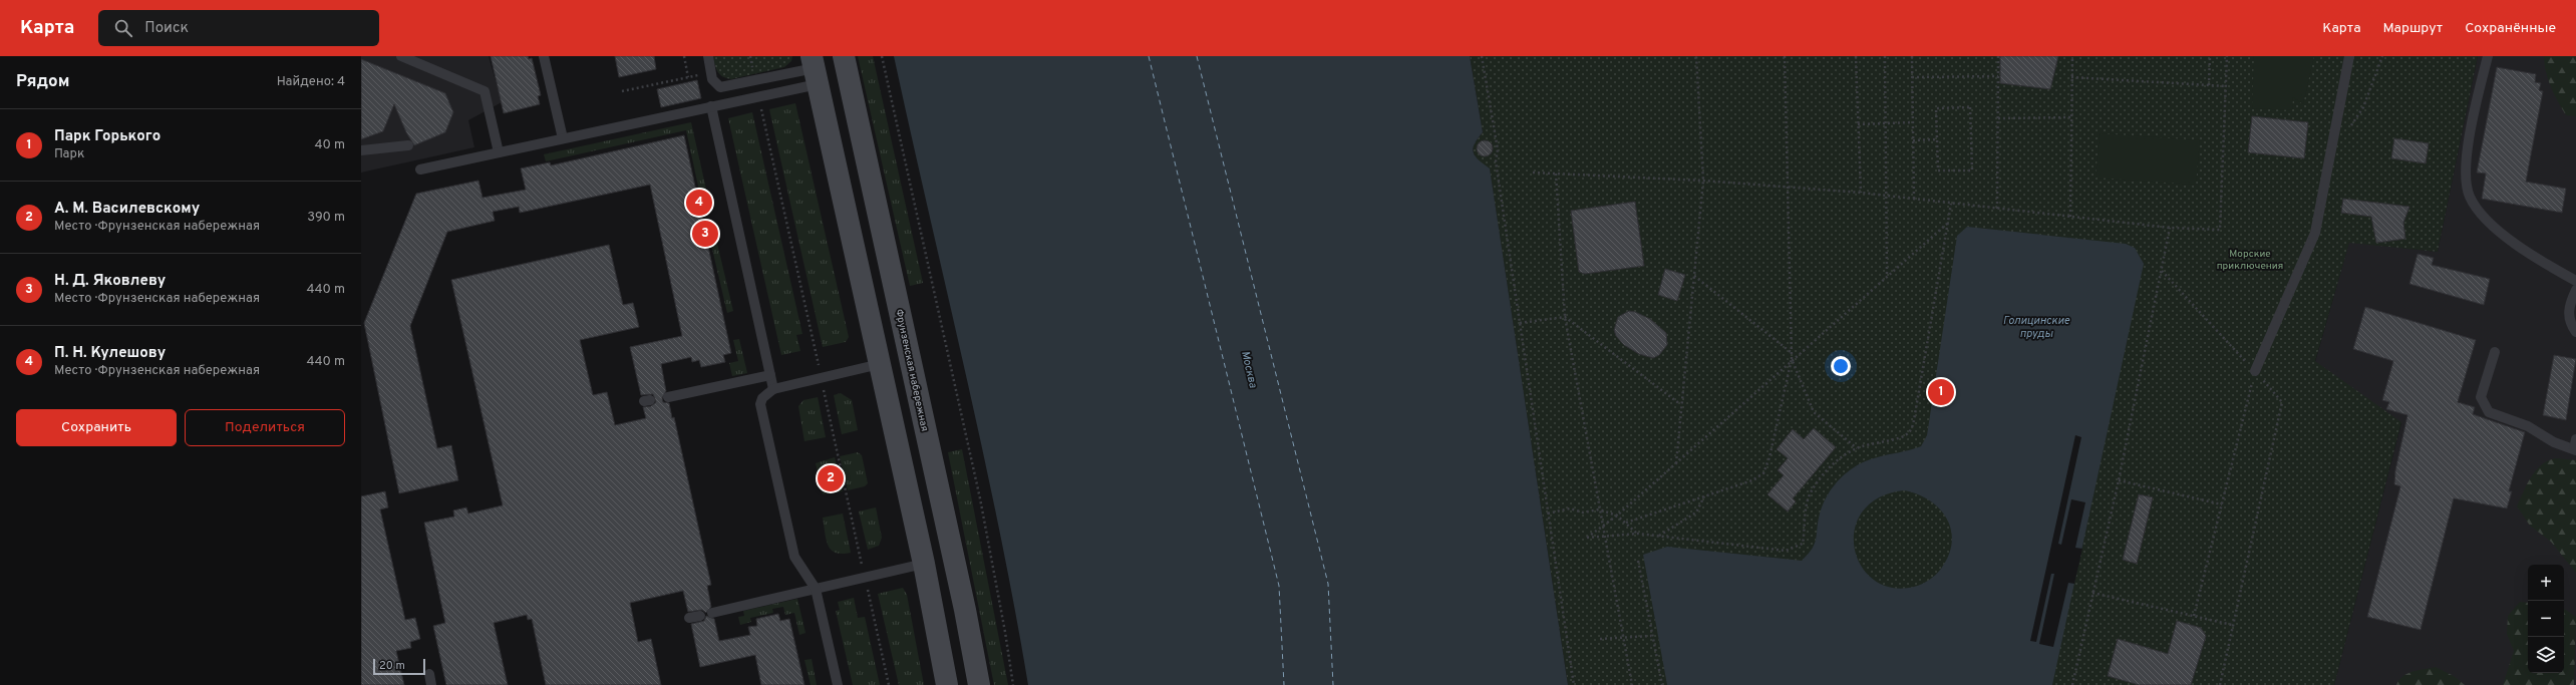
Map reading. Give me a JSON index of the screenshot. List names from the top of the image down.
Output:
{
  "streets": {
    "main road": ["Фрунзенская набережная"]
  },
  "water": ["Голицинские пруды", "Москва"],
  "parks": ["Морские приключения"],
  "scale_bar": "20 m",
  "page": {
    "header": "Карта",
    "search": "Поиск",
    "nav": ["Карта", "Маршрут", "Сохранённые"],
    "heading": ["Рядом", "Найдено: 4"],
    "list": [
      {
        "mark": "1",
        "name": "Парк Горького",
        "note": "Парк",
        "value": "40 m"
      },
      {
        "mark": "2",
        "name": "А. М. Василевскому",
        "note": "Место · Фрунзенская набережная",
        "value": "390 m"
      },
      {
        "mark": "3",
        "name": "Н. Д. Яковлеву",
        "note": "Место · Фрунзенская набережная",
        "value": "440 m"
      },
      {
        "mark": "4",
        "name": "П. Н. Кулешову",
        "note": "Место · Фрунзенская набережная",
        "value": "440 m"
      }
    ],
    "pins": [
      "4",
      "3",
      "1",
      "2"
    ],
    "buttons": ["Сохранить", "Поделиться"],
    "map_buttons": ["+", "−"],
    "scale": "20 m"
  }
}
